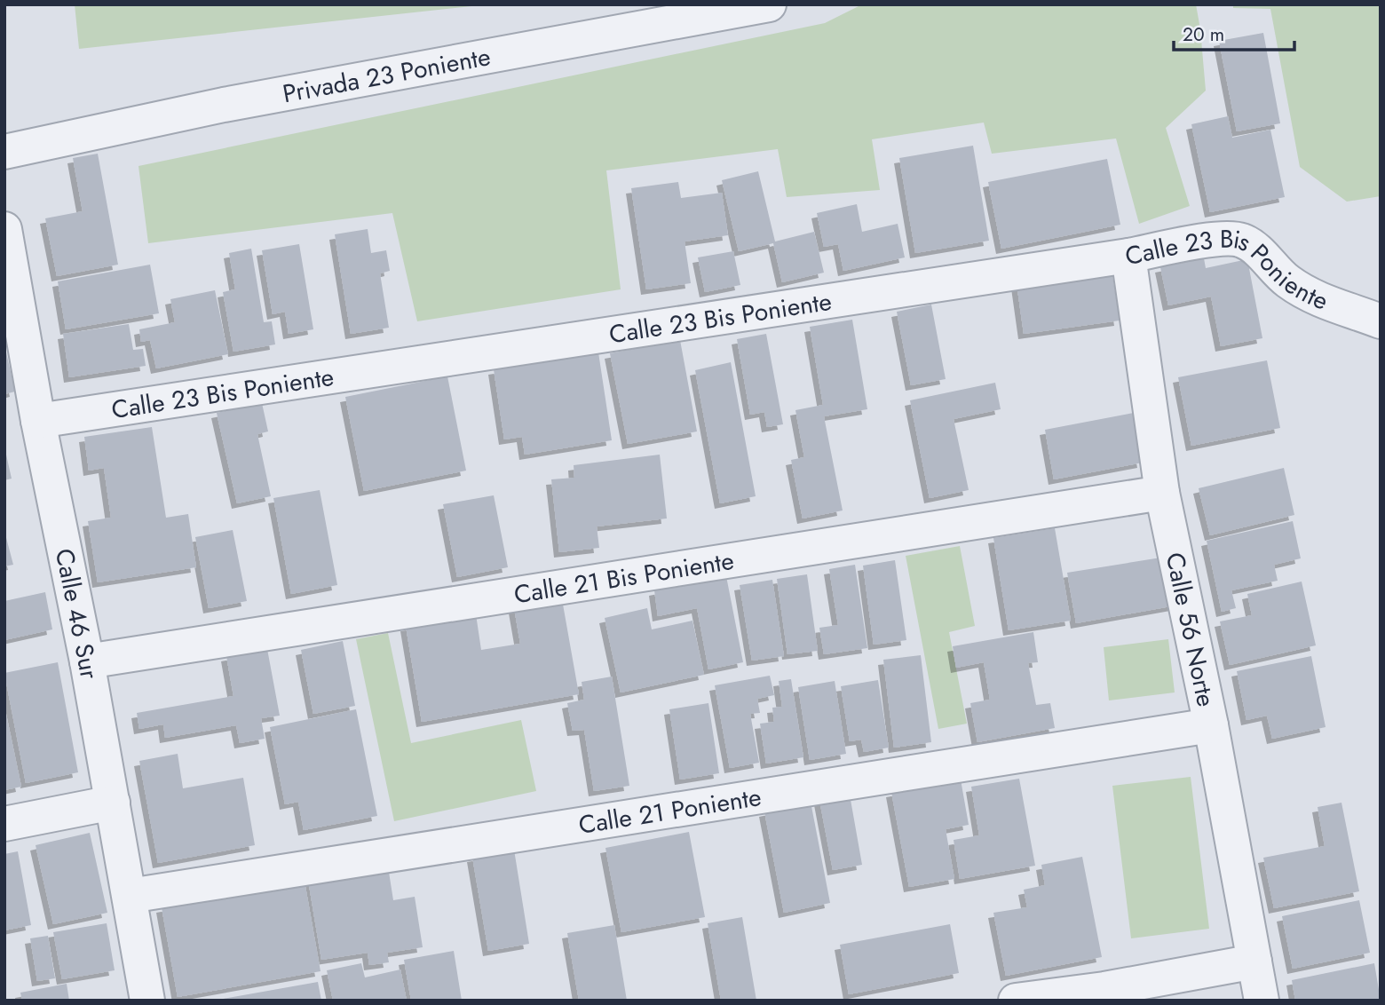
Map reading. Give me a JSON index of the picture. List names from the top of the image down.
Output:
{
  "streets": {
    "street": [
      "Privada 23 Poniente",
      "Calle 23 Bis Poniente",
      "Calle 21 Bis Poniente",
      "Calle 46 Sur",
      "Calle 56 Norte",
      "Calle 21 Poniente"
    ]
  },
  "crossings": [
    ["Calle 23 Bis Poniente", "Calle 46 Sur"],
    ["Calle 23 Bis Poniente", "Calle 56 Norte"],
    ["Calle 21 Bis Poniente", "Calle 46 Sur"],
    ["Calle 21 Bis Poniente", "Calle 56 Norte"],
    ["Calle 46 Sur", "Calle 21 Poniente"],
    ["Calle 56 Norte", "Calle 21 Poniente"]
  ],
  "scale_bar": "20 m"
}
